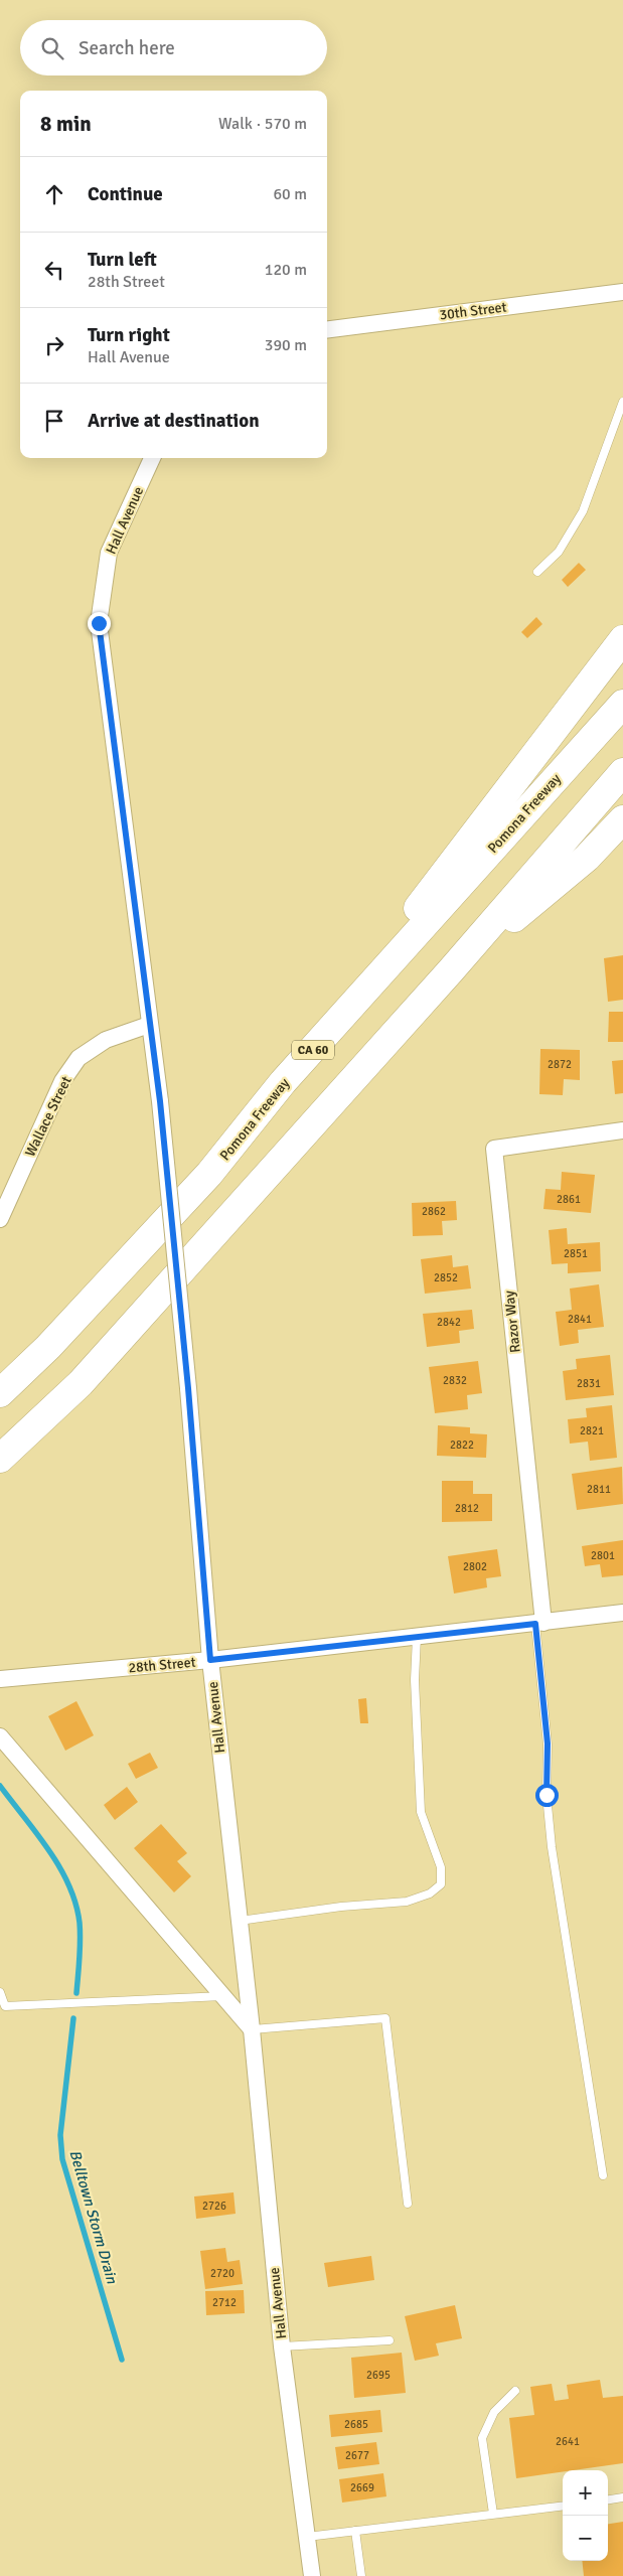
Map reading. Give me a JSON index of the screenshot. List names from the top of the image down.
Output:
{
  "streets": {
    "highway": ["Pomona Freeway", "CA 60"],
    "street": [
      "30th Street",
      "Hall Avenue",
      "Wallace Street",
      "Razor Way",
      "28th Street"
    ]
  },
  "crossings": [
    ["Hall Avenue", "Wallace Street"],
    ["Hall Avenue", "28th Street"],
    ["Razor Way", "28th Street"]
  ],
  "water": ["Belltown Storm Drain"],
  "house_numbers": [
    "2872",
    "2861",
    "2862",
    "2851",
    "2852",
    "2841",
    "2842",
    "2832",
    "2831",
    "2821",
    "2822",
    "2811",
    "2812",
    "2801",
    "2802",
    "2726",
    "2720",
    "2712",
    "2695",
    "2685",
    "2641",
    "2677",
    "2669"
  ],
  "page": {
    "search": "Search here",
    "heading": ["8 min", "Walk · 570 m"],
    "list": [
      ["Continue", "60 m"],
      ["Turn left", "28th Street", "120 m"],
      ["Turn right", "Hall Avenue", "390 m"],
      "Arrive at destination"
    ],
    "map_buttons": ["+", "−"]
  }
}
